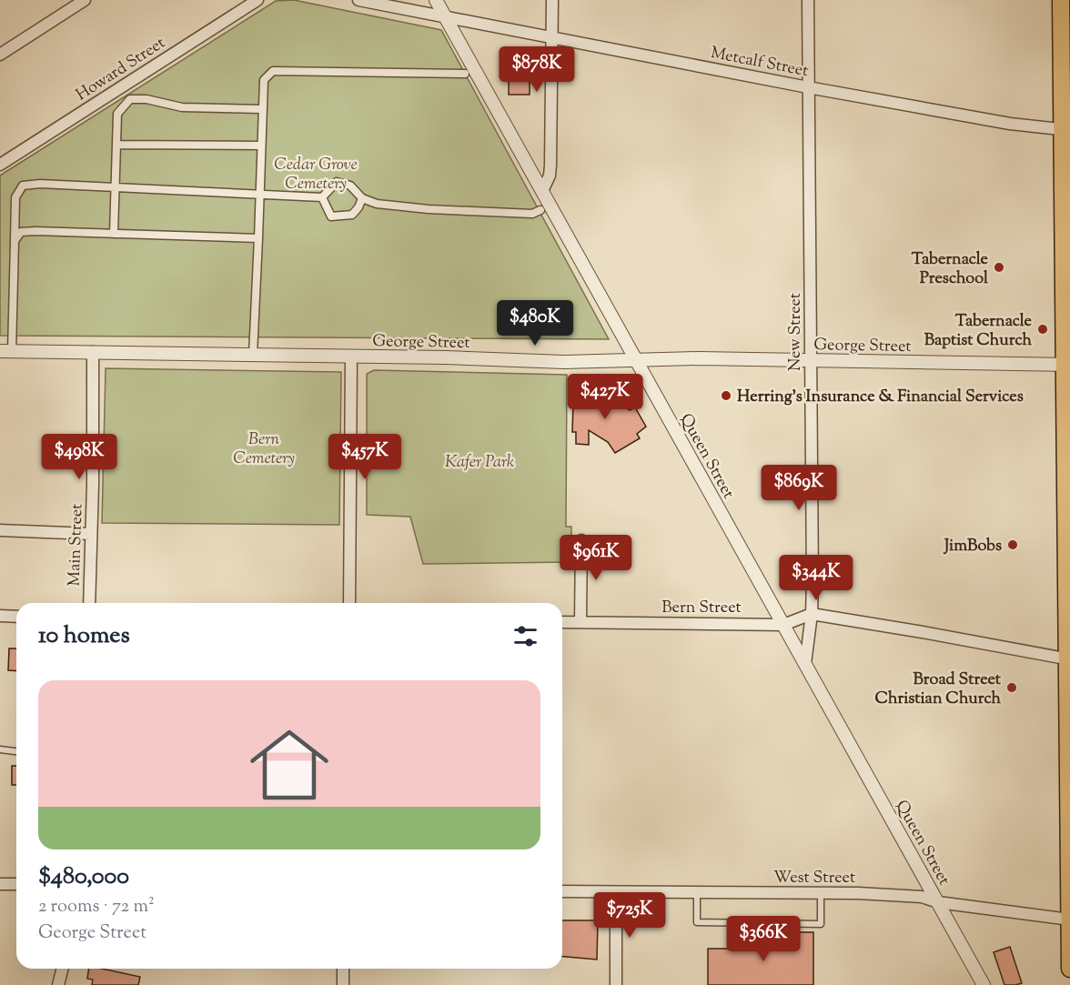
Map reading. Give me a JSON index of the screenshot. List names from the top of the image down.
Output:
{
  "streets": {
    "street": [
      "Metcalf Street",
      "Howard Street",
      "New Street",
      "George Street",
      "Queen Street",
      "Main Street",
      "Bern Street",
      "West Street"
    ]
  },
  "crossings": [
    ["Metcalf Street", "New Street"],
    ["Metcalf Street", "Queen Street"],
    ["New Street", "George Street"],
    ["New Street", "Queen Street"],
    ["New Street", "Bern Street"],
    ["George Street", "Queen Street"],
    ["George Street", "Main Street"],
    ["Queen Street", "Bern Street"],
    ["Queen Street", "West Street"]
  ],
  "parks": ["Cedar Grove Cemetery", "Bern Cemetery", "Kafer Park"],
  "places": [
    "Tabernacle Preschool",
    "Tabernacle Baptist Church",
    "Herring's Insurance & Financial Services",
    "JimBobs",
    "Broad Street Christian Church"
  ],
  "page": {
    "price": [
      "$878K",
      "$480K",
      "$427K",
      "$498K",
      "$457K",
      "$869K",
      "$961K",
      "$344K",
      "$725K",
      "$366K"
    ],
    "heading": "10 homes",
    "list": [
      {
        "name": "$480,000",
        "note": "2 rooms · 72 m² · George Street"
      }
    ]
  }
}
